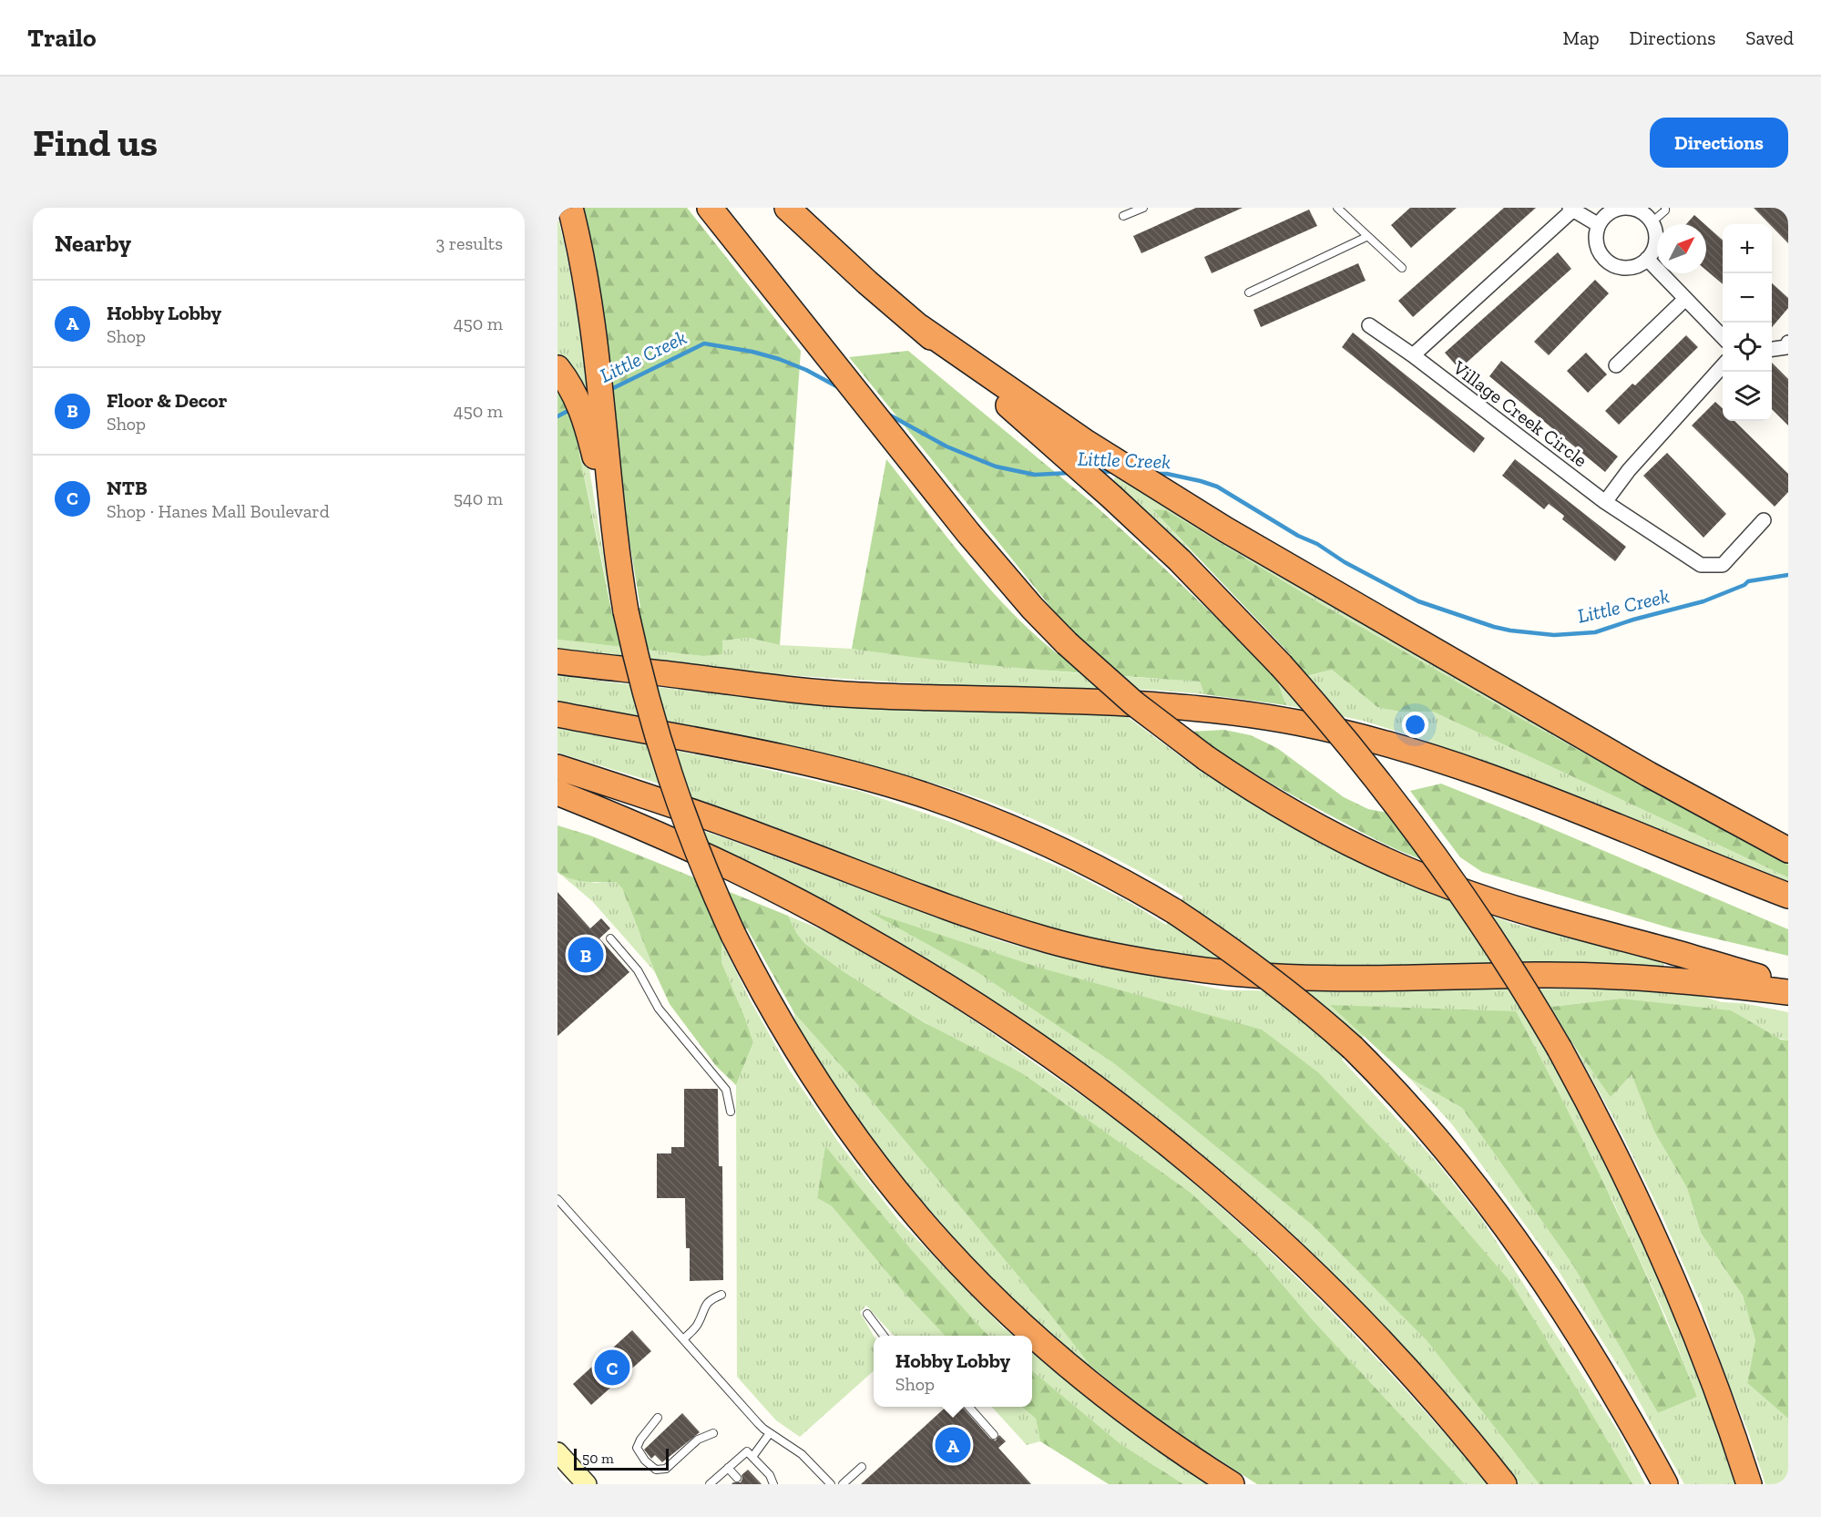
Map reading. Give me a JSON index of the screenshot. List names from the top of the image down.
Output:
{
  "streets": {
    "street": ["Village Creek Circle"]
  },
  "water": ["Little Creek"],
  "scale_bar": "50 m",
  "north": "top right",
  "page": {
    "header": "Trailo",
    "nav": ["Map", "Directions", "Saved"],
    "buttons": "Directions",
    "title": "Find us",
    "heading": ["Nearby", "3 results"],
    "map_buttons": ["+", "−"],
    "list": [
      {
        "mark": "A",
        "name": "Hobby Lobby",
        "note": "Shop",
        "value": "450 m"
      },
      {
        "mark": "B",
        "name": "Floor & Decor",
        "note": "Shop",
        "value": "450 m"
      },
      {
        "mark": "C",
        "name": "NTB",
        "note": "Shop · Hanes Mall Boulevard",
        "value": "540 m"
      }
    ],
    "pins": ["B", "C", "A"],
    "popup": ["Hobby Lobby", "Shop"],
    "scale": "50 m"
  }
}
